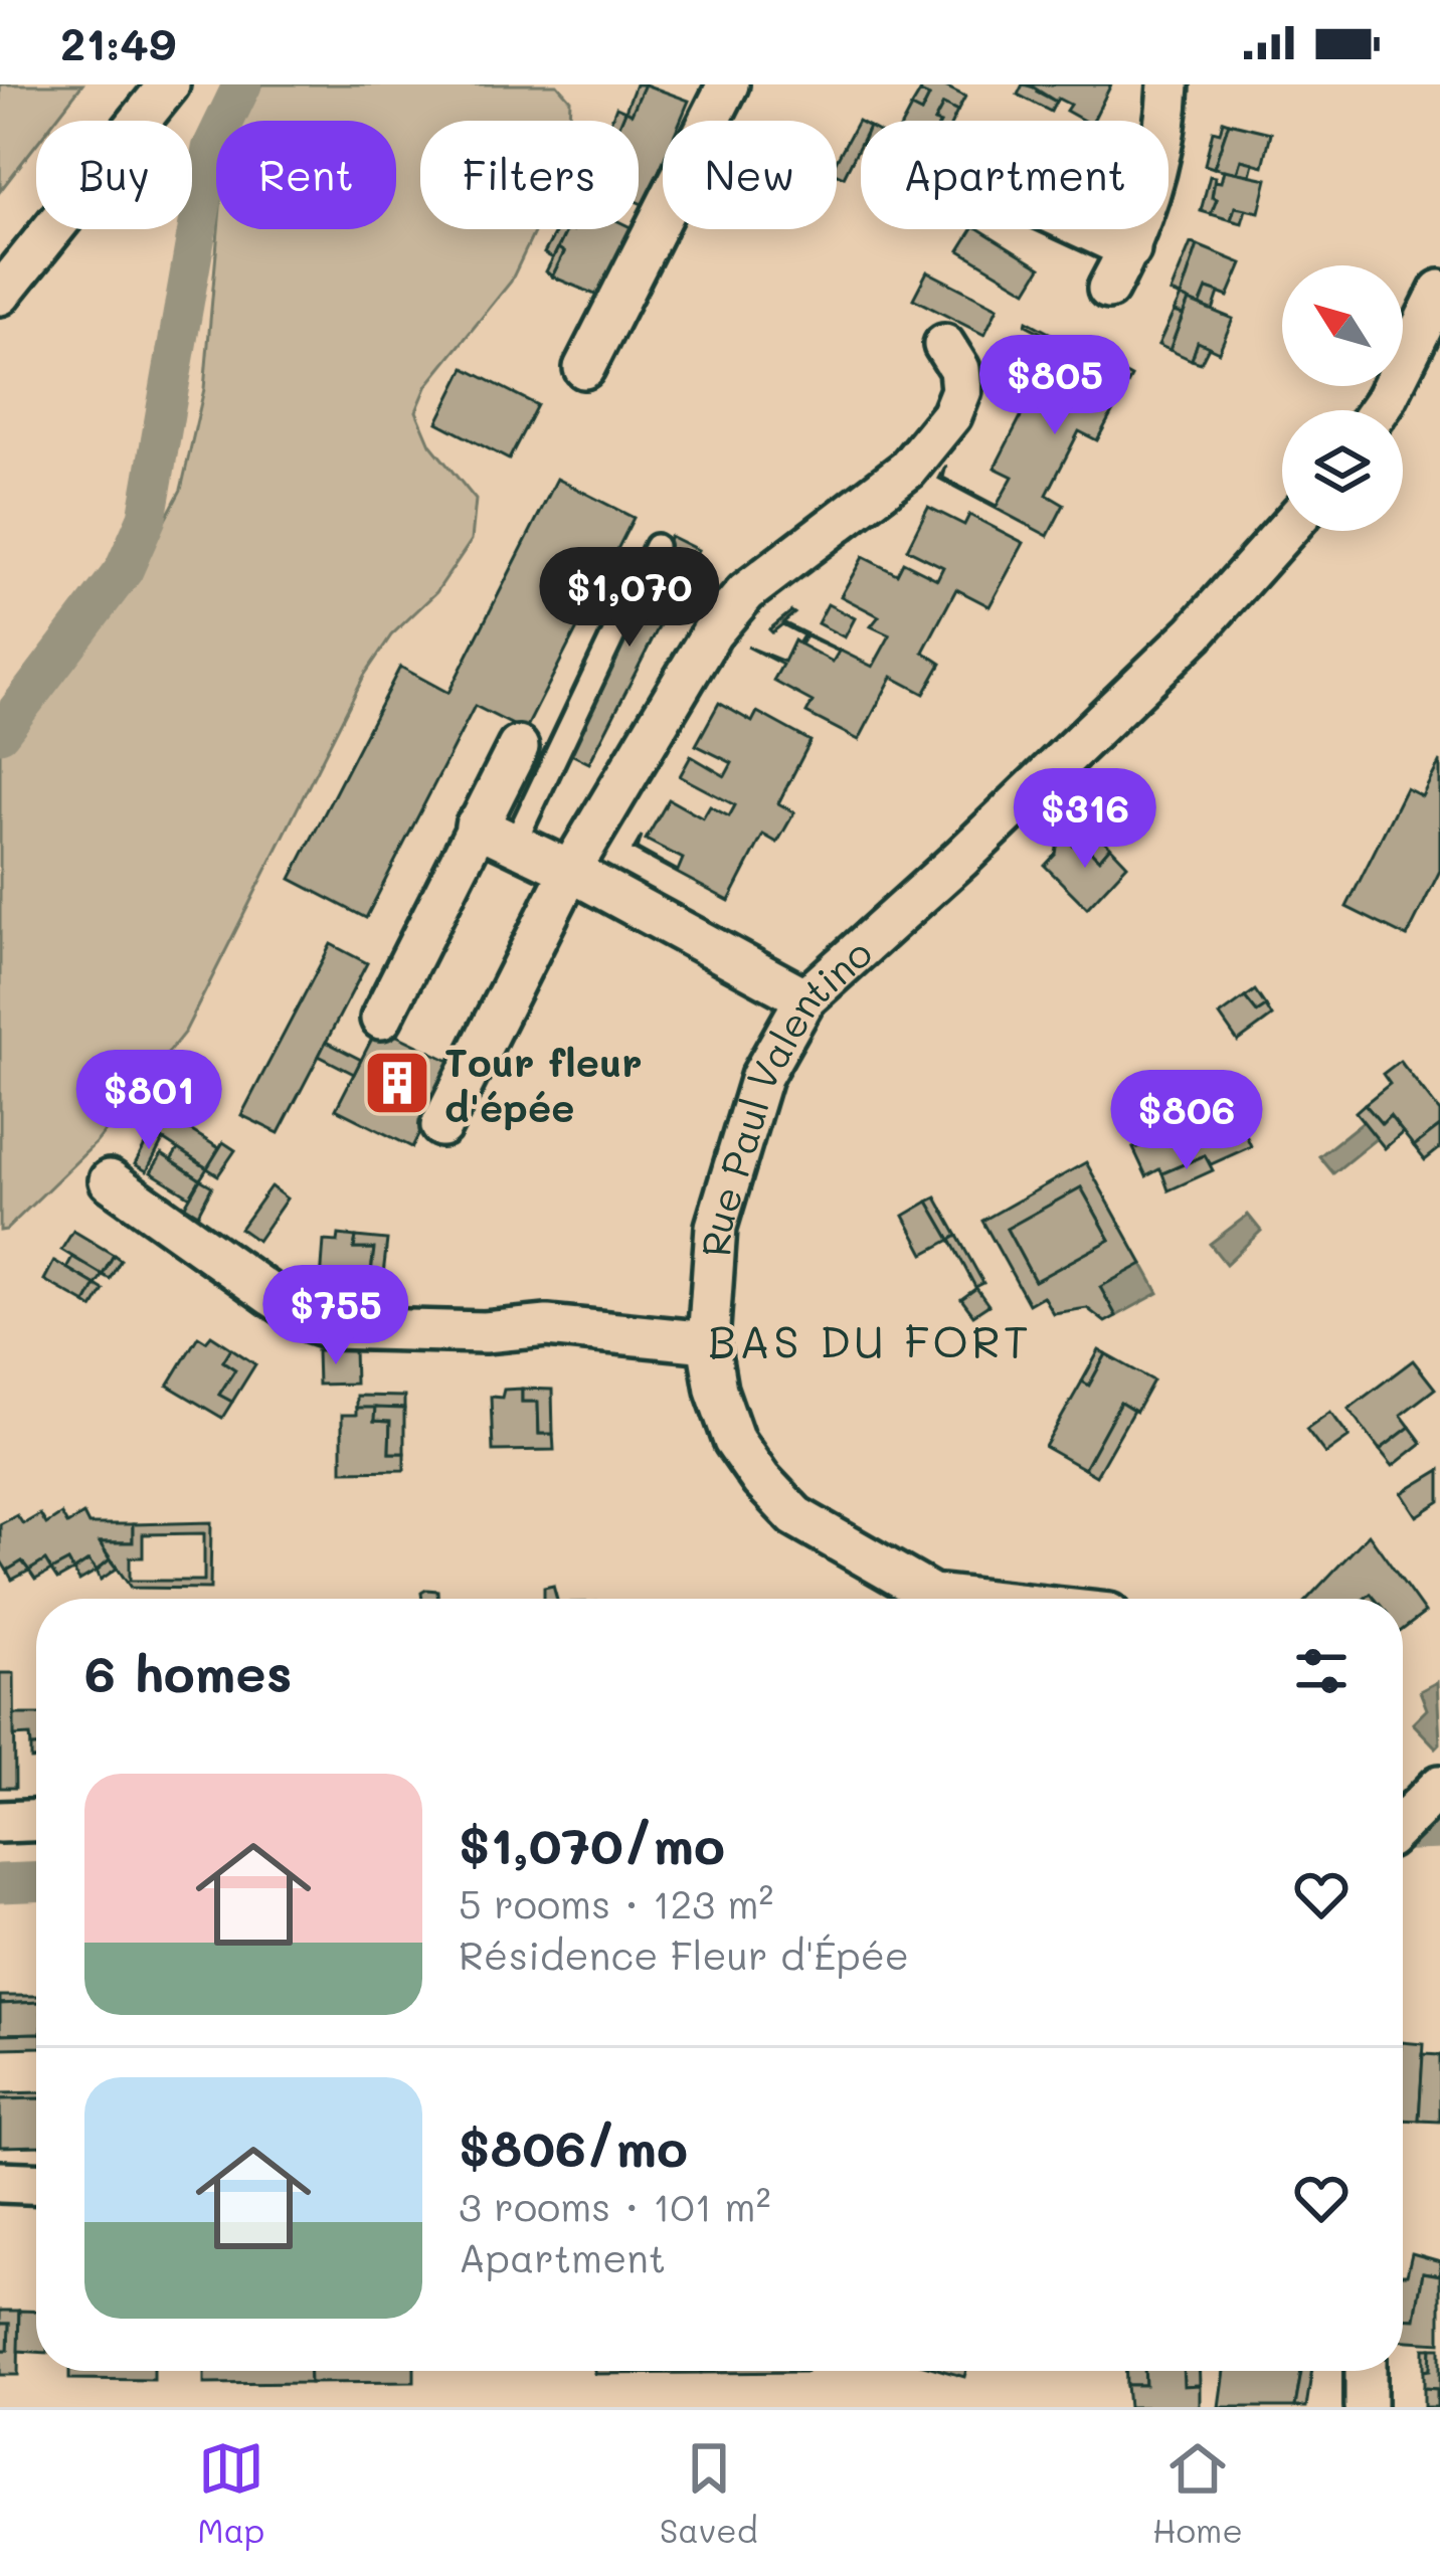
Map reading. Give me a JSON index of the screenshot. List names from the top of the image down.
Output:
{
  "streets": {
    "street": ["Rue Paul Valentino"]
  },
  "districts": ["BAS DU FORT"],
  "places": {
    "building": ["Tour fleur d'épée"]
  },
  "north": "top left",
  "page": {
    "status": "21:49",
    "chip": [
      "Buy",
      "Rent",
      "Filters",
      "New",
      "Apartment"
    ],
    "price": [
      "$805",
      "$1,070",
      "$316",
      "$801",
      "$806",
      "$755"
    ],
    "heading": "6 homes",
    "list": [
      {
        "name": "$1,070/mo",
        "note": "5 rooms · 123 m² · Résidence Fleur d'Épée"
      },
      {
        "name": "$806/mo",
        "note": "3 rooms · 101 m² · Apartment"
      }
    ],
    "tabs": ["Map", "Saved", "Home"]
  }
}
